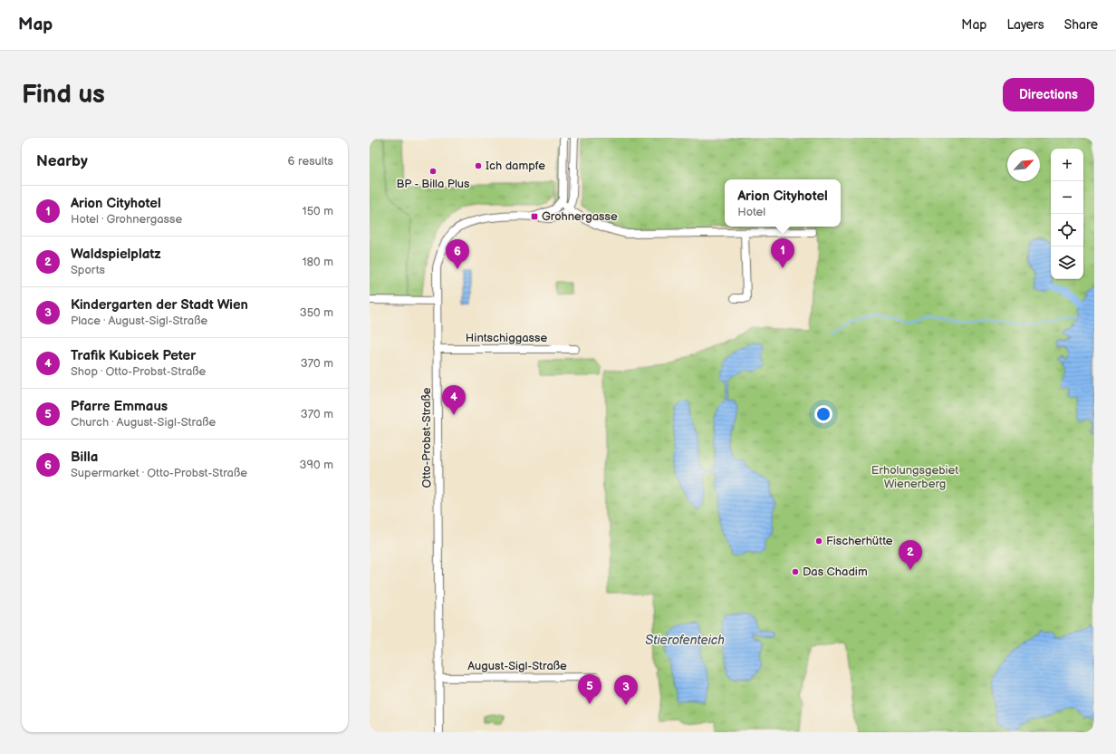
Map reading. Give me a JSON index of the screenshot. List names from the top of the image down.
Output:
{
  "streets": {
    "street": ["Hintschiggasse", "Otto-Probst-Straße", "August-Sigl-Straße"]
  },
  "crossings": [
    ["Hintschiggasse", "Otto-Probst-Straße"],
    ["Otto-Probst-Straße", "August-Sigl-Straße"]
  ],
  "water": ["Stierofenteich"],
  "parks": ["Erholungsgebiet Wienerberg"],
  "places": {
    "other": [
      "Ich dampfe",
      "BP - Billa Plus",
      "Fischerhütte",
      "Das Chadim"
    ],
    "transit": ["Grohnergasse"]
  },
  "north": "top right",
  "page": {
    "header": "Map",
    "nav": ["Map", "Layers", "Share"],
    "buttons": "Directions",
    "title": "Find us",
    "heading": ["Nearby", "6 results"],
    "map_buttons": ["+", "−"],
    "popup": ["Arion Cityhotel", "Hotel"],
    "list": [
      {
        "mark": "1",
        "name": "Arion Cityhotel",
        "note": "Hotel · Grohnergasse",
        "value": "150 m"
      },
      {
        "mark": "2",
        "name": "Waldspielplatz",
        "note": "Sports",
        "value": "180 m"
      },
      {
        "mark": "3",
        "name": "Kindergarten der Stadt Wien",
        "note": "Place · August-Sigl-Straße",
        "value": "350 m"
      },
      {
        "mark": "4",
        "name": "Trafik Kubicek Peter",
        "note": "Shop · Otto-Probst-Straße",
        "value": "370 m"
      },
      {
        "mark": "5",
        "name": "Pfarre Emmaus",
        "note": "Church · August-Sigl-Straße",
        "value": "370 m"
      },
      {
        "mark": "6",
        "name": "Billa",
        "note": "Supermarket · Otto-Probst-Straße",
        "value": "390 m"
      }
    ],
    "pins": [
      "1",
      "6",
      "4",
      "2",
      "5",
      "3"
    ]
  }
}
